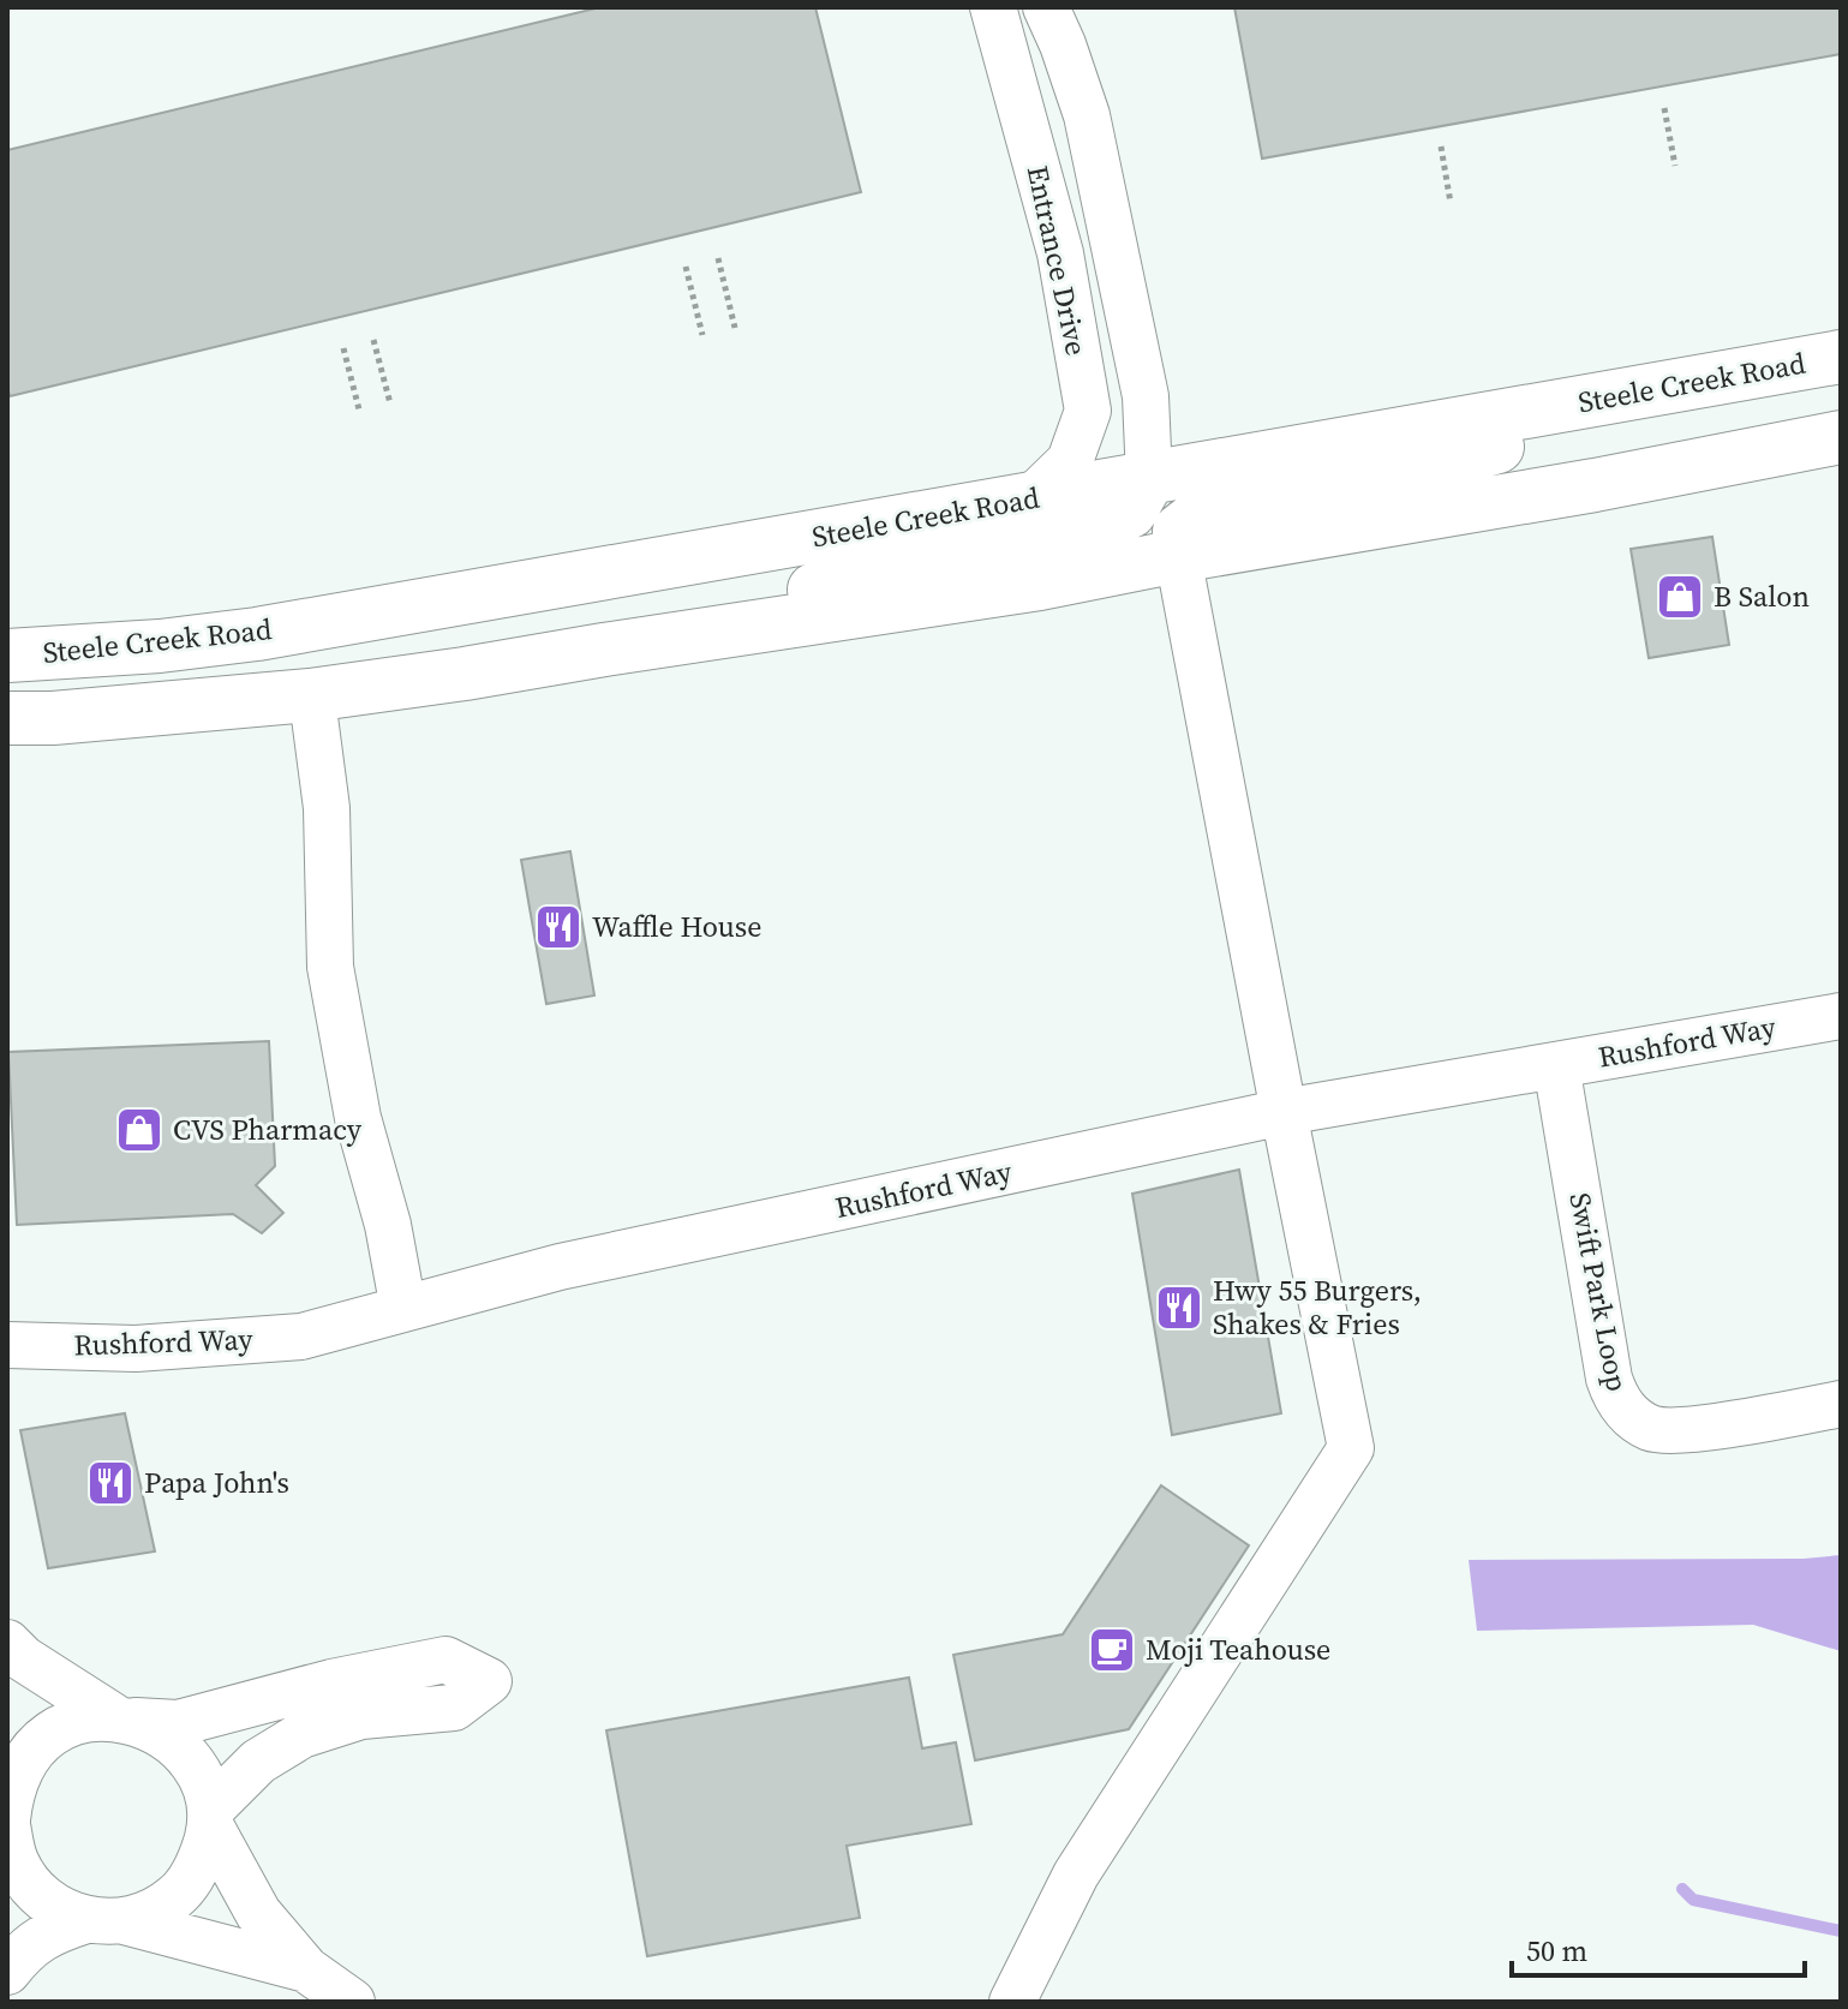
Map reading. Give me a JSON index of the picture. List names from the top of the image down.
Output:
{
  "streets": {
    "main road": ["Steele Creek Road"],
    "street": ["Entrance Drive", "Rushford Way", "Swift Park Loop"]
  },
  "crossings": [
    ["Entrance Drive", "Steele Creek Road"],
    ["Rushford Way", "Swift Park Loop"]
  ],
  "places": {
    "shop": ["B Salon", "CVS Pharmacy"],
    "restaurant": ["Waffle House", "Hwy 55 Burgers, Shakes & Fries", "Papa John's"],
    "cafe": ["Moji Teahouse"]
  },
  "scale_bar": "50 m"
}
